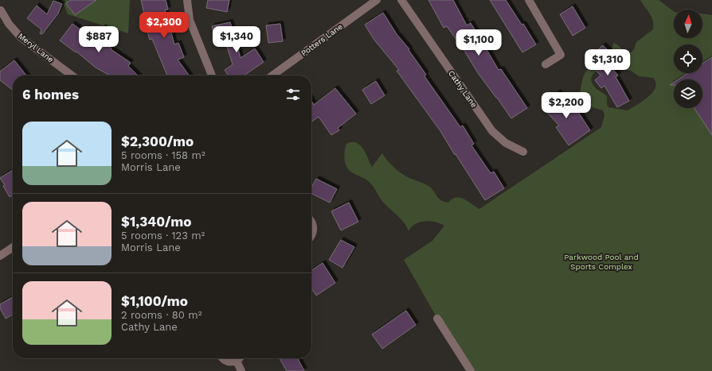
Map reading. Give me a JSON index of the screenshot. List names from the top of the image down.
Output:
{
  "streets": {
    "street": ["Potters Lane", "Meryl Lane", "Cathy Lane"]
  },
  "parks": ["Parkwood Pool and Sports Complex"],
  "north": "top",
  "page": {
    "price": [
      "$2,300",
      "$887",
      "$1,340",
      "$1,100",
      "$1,310",
      "$2,200"
    ],
    "heading": "6 homes",
    "list": [
      {
        "name": "$2,300/mo",
        "note": "5 rooms · 158 m² · Morris Lane"
      },
      {
        "name": "$1,340/mo",
        "note": "5 rooms · 123 m² · Morris Lane"
      },
      {
        "name": "$1,100/mo",
        "note": "2 rooms · 80 m² · Cathy Lane"
      }
    ]
  }
}
